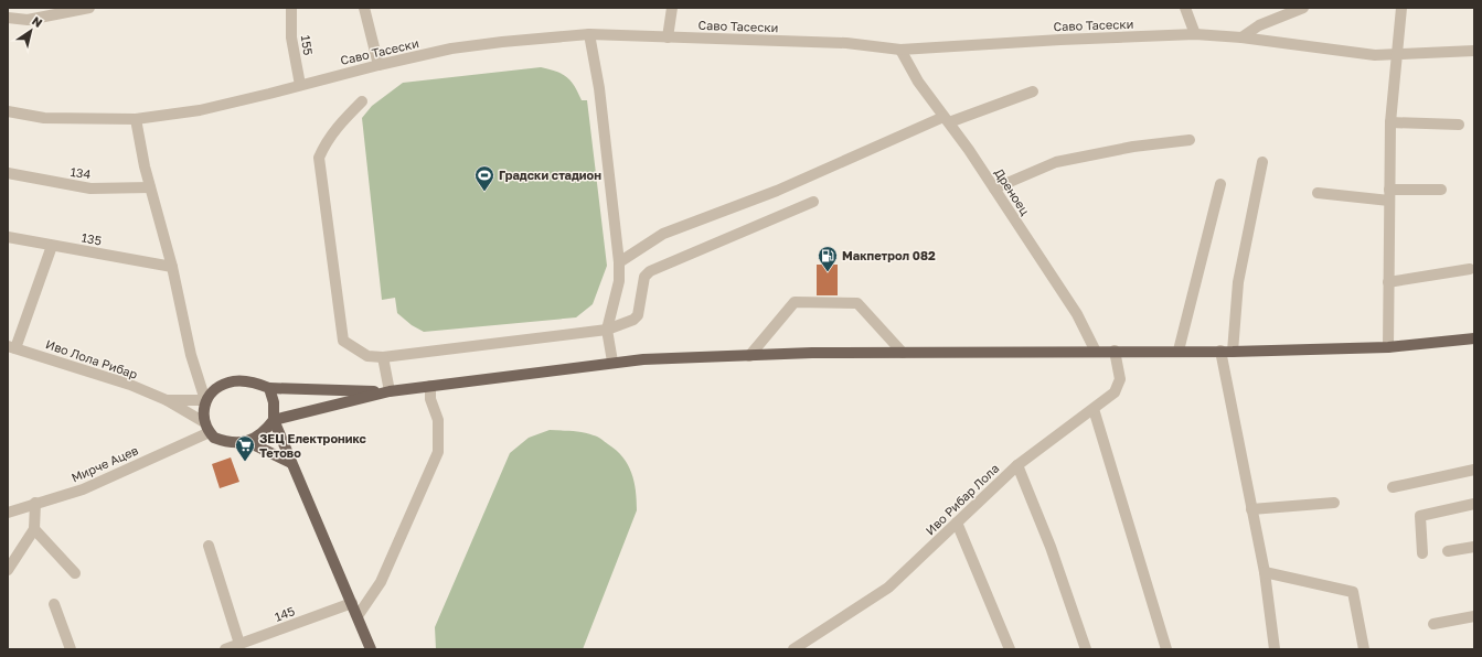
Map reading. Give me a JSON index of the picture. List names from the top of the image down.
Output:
{
  "streets": {
    "street": [
      "Саво Тасески",
      "155",
      "134",
      "Дреноец",
      "135",
      "Иво Лола Рибар",
      "Мирче Ацев",
      "Иво Рибар Лола",
      "145"
    ]
  },
  "crossings": [
    ["Саво Тасески", "155"],
    ["Саво Тасески", "Дреноец"]
  ],
  "places": {
    "sports": ["Градски стадион"],
    "fuel station": ["Макпетрол 082"],
    "supermarket": ["ЗЕЦ Електроникс Тетово"]
  },
  "north": "top right"
}
